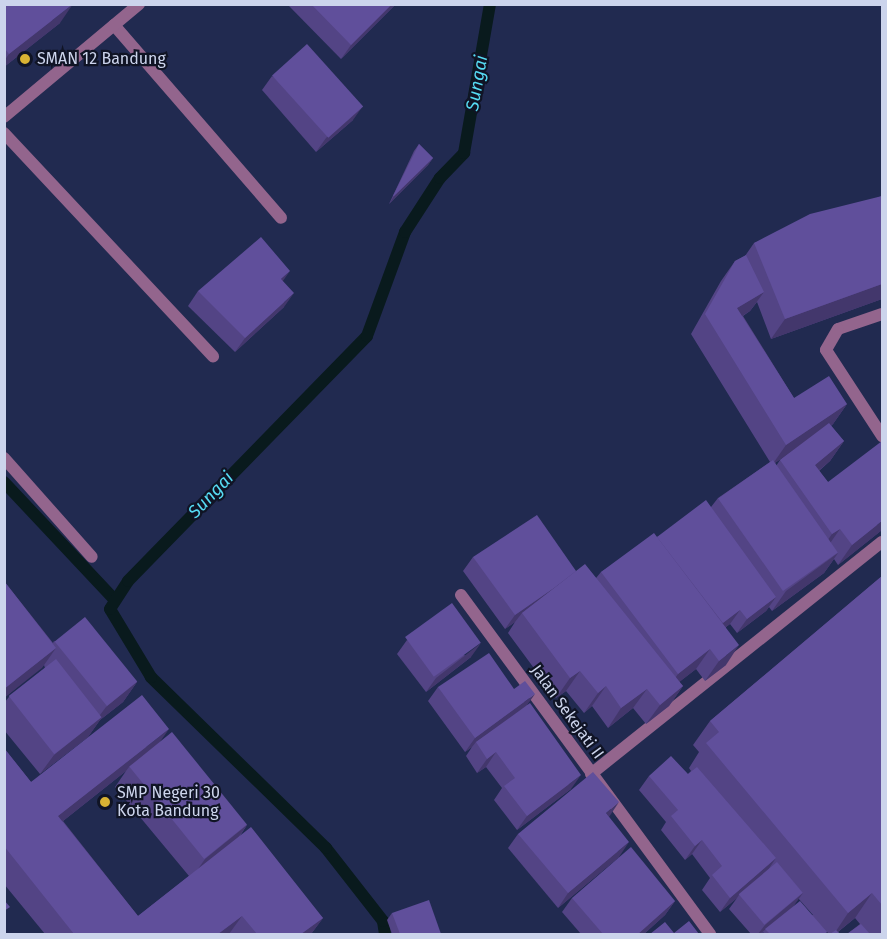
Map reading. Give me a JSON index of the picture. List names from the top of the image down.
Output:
{
  "streets": {
    "street": ["Jalan Sekejati II"]
  },
  "water": ["Sungai"],
  "places": ["SMAN 12 Bandung", "SMP Negeri 30 Kota Bandung"]
}
